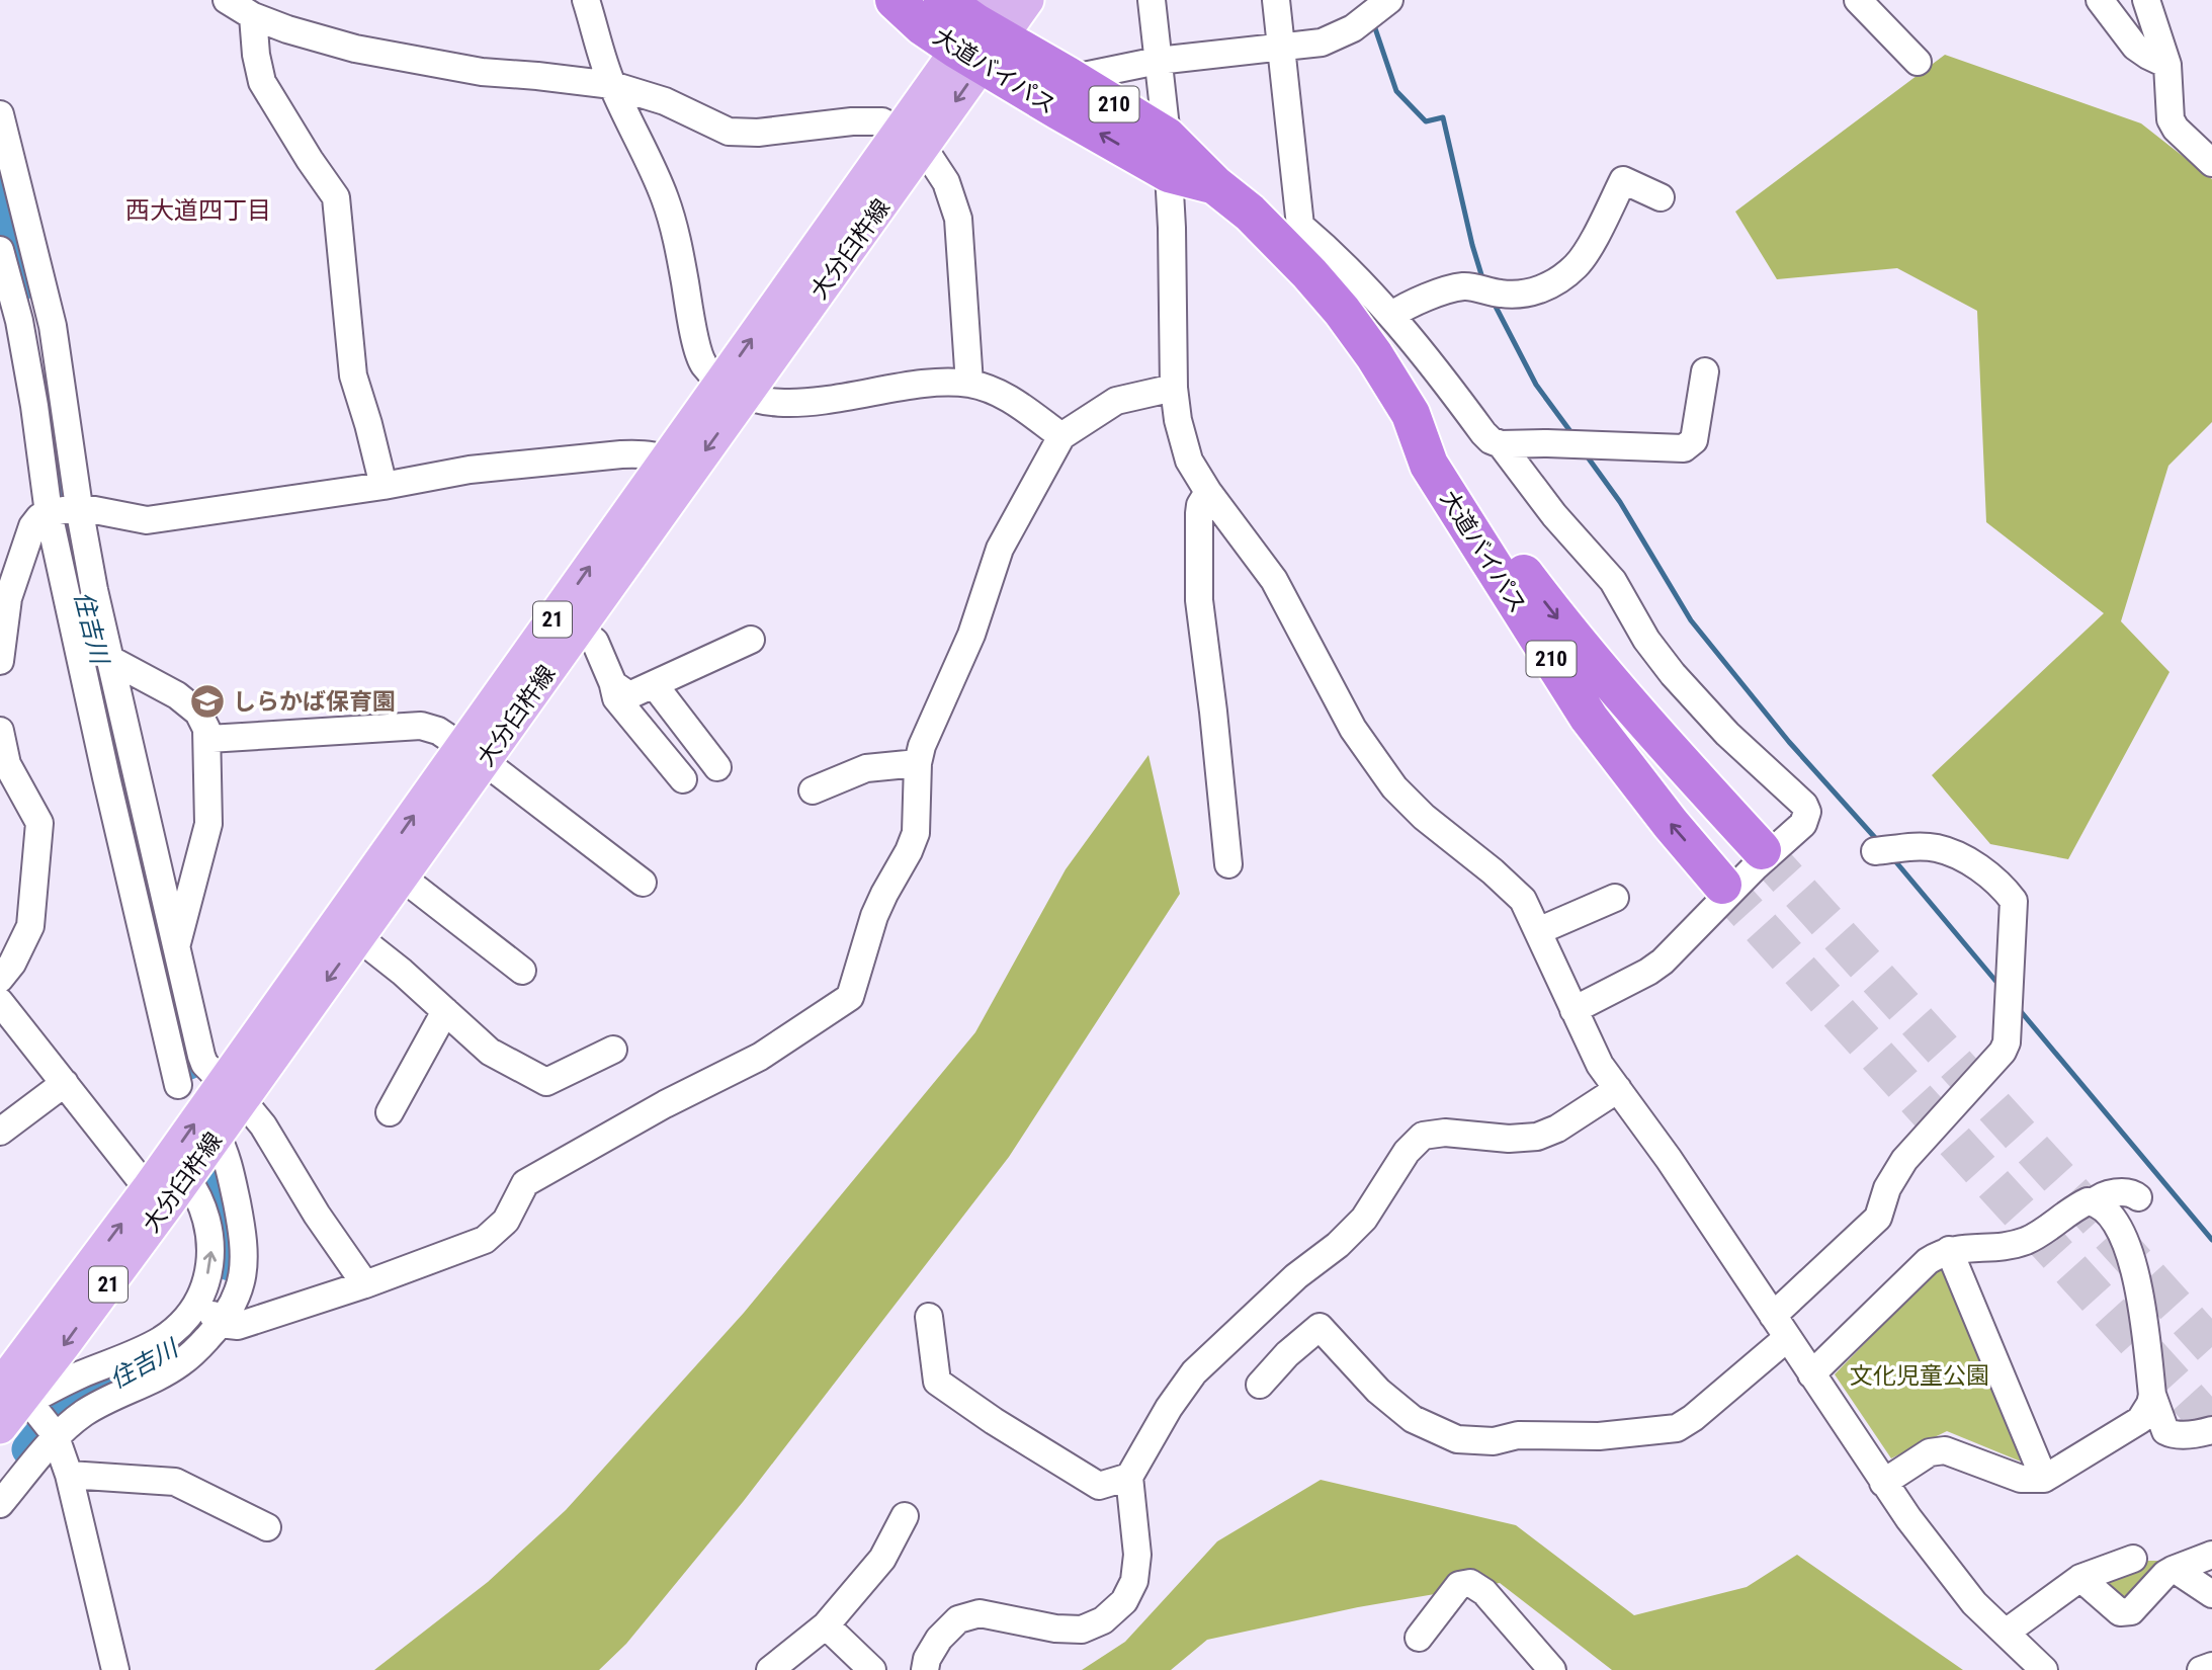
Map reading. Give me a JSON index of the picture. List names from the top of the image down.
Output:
{
  "streets": {
    "highway": ["大道バイパス", "210"],
    "main road": ["大分臼杵線", "21"]
  },
  "crossings": [
    ["大道バイパス", "大分臼杵線"]
  ],
  "districts": ["西大道四丁目"],
  "water": ["住吉川"],
  "parks": ["文化児童公園"],
  "places": {
    "school or university": ["しらかば保育園"]
  }
}
